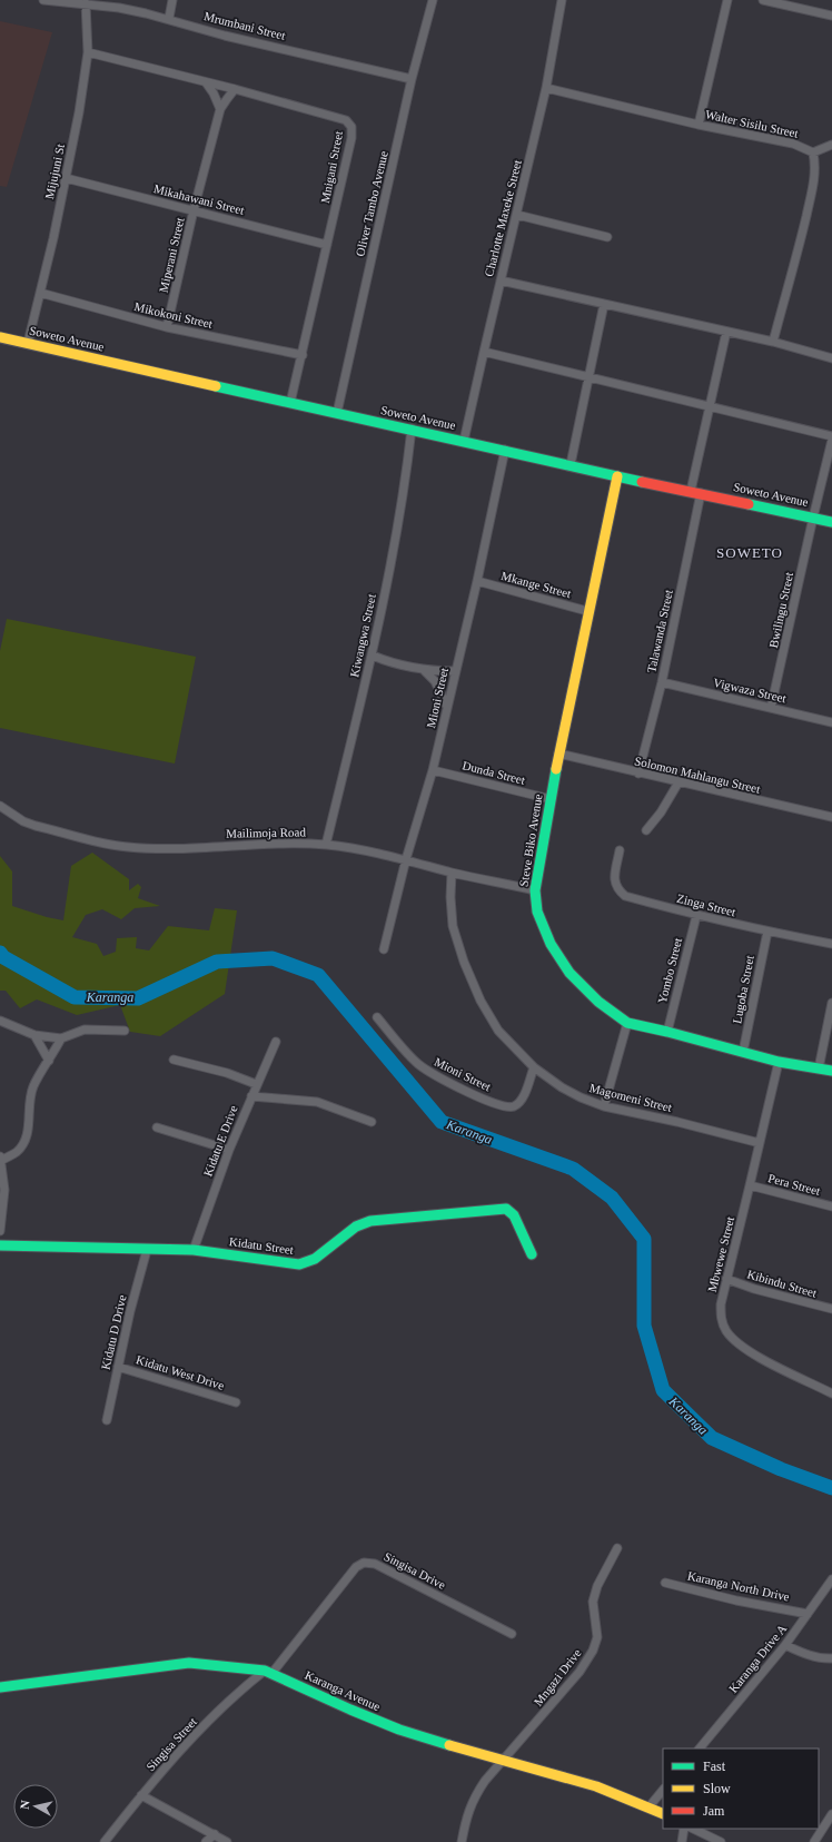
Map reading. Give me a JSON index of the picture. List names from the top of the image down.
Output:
{
  "streets": {
    "street": [
      "Mrumbani Street",
      "Walter Sisilu Street",
      "Mnigani Street",
      "Mijujuni St",
      "Mikahawani Street",
      "Oliver Tambo Avenue",
      "Charlotte Maxeke Street",
      "Miperani Street",
      "Mikokoni Street",
      "Soweto Avenue",
      "Mkange Street",
      "Bwilingu Street",
      "Talawanda Street",
      "Kiwangwa Street",
      "Vigwaza Street",
      "Mioni Street",
      "Dunda Street",
      "Solomon Mahlangu Street",
      "Mailimoja Road",
      "Steve Biko Avenue",
      "Zinga Street",
      "Yombo Street",
      "Lugoba Street",
      "Magomeni Street",
      "Kidatu E Drive",
      "Pera Street",
      "Kidatu Street",
      "Mbwewe Street",
      "Kibindu Street",
      "Kidatu D Drive",
      "Kidatu West Drive",
      "Singisa Drive",
      "Karanga North Drive",
      "Karanga Drive A",
      "Mngazi Drive",
      "Karanga Avenue",
      "Singisa Street"
    ]
  },
  "crossings": [
    ["Mrumbani Street", "Mijujuni St"],
    ["Mrumbani Street", "Oliver Tambo Avenue"],
    ["Walter Sisilu Street", "Charlotte Maxeke Street"],
    ["Mnigani Street", "Mijujuni St"],
    ["Mnigani Street", "Mikahawani Street"],
    ["Mnigani Street", "Miperani Street"],
    ["Mnigani Street", "Mikokoni Street"],
    ["Mnigani Street", "Soweto Avenue"],
    ["Mijujuni St", "Mikahawani Street"],
    ["Mijujuni St", "Mikokoni Street"],
    ["Mijujuni St", "Soweto Avenue"],
    ["Mikahawani Street", "Miperani Street"],
    ["Oliver Tambo Avenue", "Soweto Avenue"],
    ["Charlotte Maxeke Street", "Soweto Avenue"],
    ["Miperani Street", "Mikokoni Street"],
    ["Soweto Avenue", "Bwilingu Street"],
    ["Soweto Avenue", "Talawanda Street"],
    ["Soweto Avenue", "Kiwangwa Street"],
    ["Soweto Avenue", "Mioni Street"],
    ["Soweto Avenue", "Steve Biko Avenue"],
    ["Mkange Street", "Mioni Street"],
    ["Mkange Street", "Steve Biko Avenue"],
    ["Bwilingu Street", "Vigwaza Street"],
    ["Talawanda Street", "Vigwaza Street"],
    ["Talawanda Street", "Solomon Mahlangu Street"],
    ["Kiwangwa Street", "Mailimoja Road"],
    ["Mioni Street", "Dunda Street"],
    ["Mioni Street", "Mailimoja Road"],
    ["Mioni Street", "Magomeni Street"],
    ["Dunda Street", "Steve Biko Avenue"],
    ["Solomon Mahlangu Street", "Steve Biko Avenue"],
    ["Mailimoja Road", "Steve Biko Avenue"],
    ["Mailimoja Road", "Magomeni Street"],
    ["Steve Biko Avenue", "Yombo Street"],
    ["Steve Biko Avenue", "Lugoba Street"],
    ["Steve Biko Avenue", "Mbwewe Street"],
    ["Zinga Street", "Yombo Street"],
    ["Zinga Street", "Lugoba Street"],
    ["Magomeni Street", "Mbwewe Street"],
    ["Kidatu E Drive", "Kidatu Street"],
    ["Pera Street", "Mbwewe Street"],
    ["Kidatu Street", "Kidatu D Drive"],
    ["Mbwewe Street", "Kibindu Street"],
    ["Kidatu D Drive", "Kidatu West Drive"],
    ["Singisa Drive", "Karanga Avenue"],
    ["Singisa Drive", "Singisa Street"],
    ["Karanga North Drive", "Karanga Drive A"],
    ["Mngazi Drive", "Karanga Avenue"],
    ["Karanga Avenue", "Singisa Street"]
  ],
  "districts": ["SOWETO"],
  "water": ["Karanga"],
  "legend": ["Fast", "Slow", "Jam"],
  "north": "left"
}
